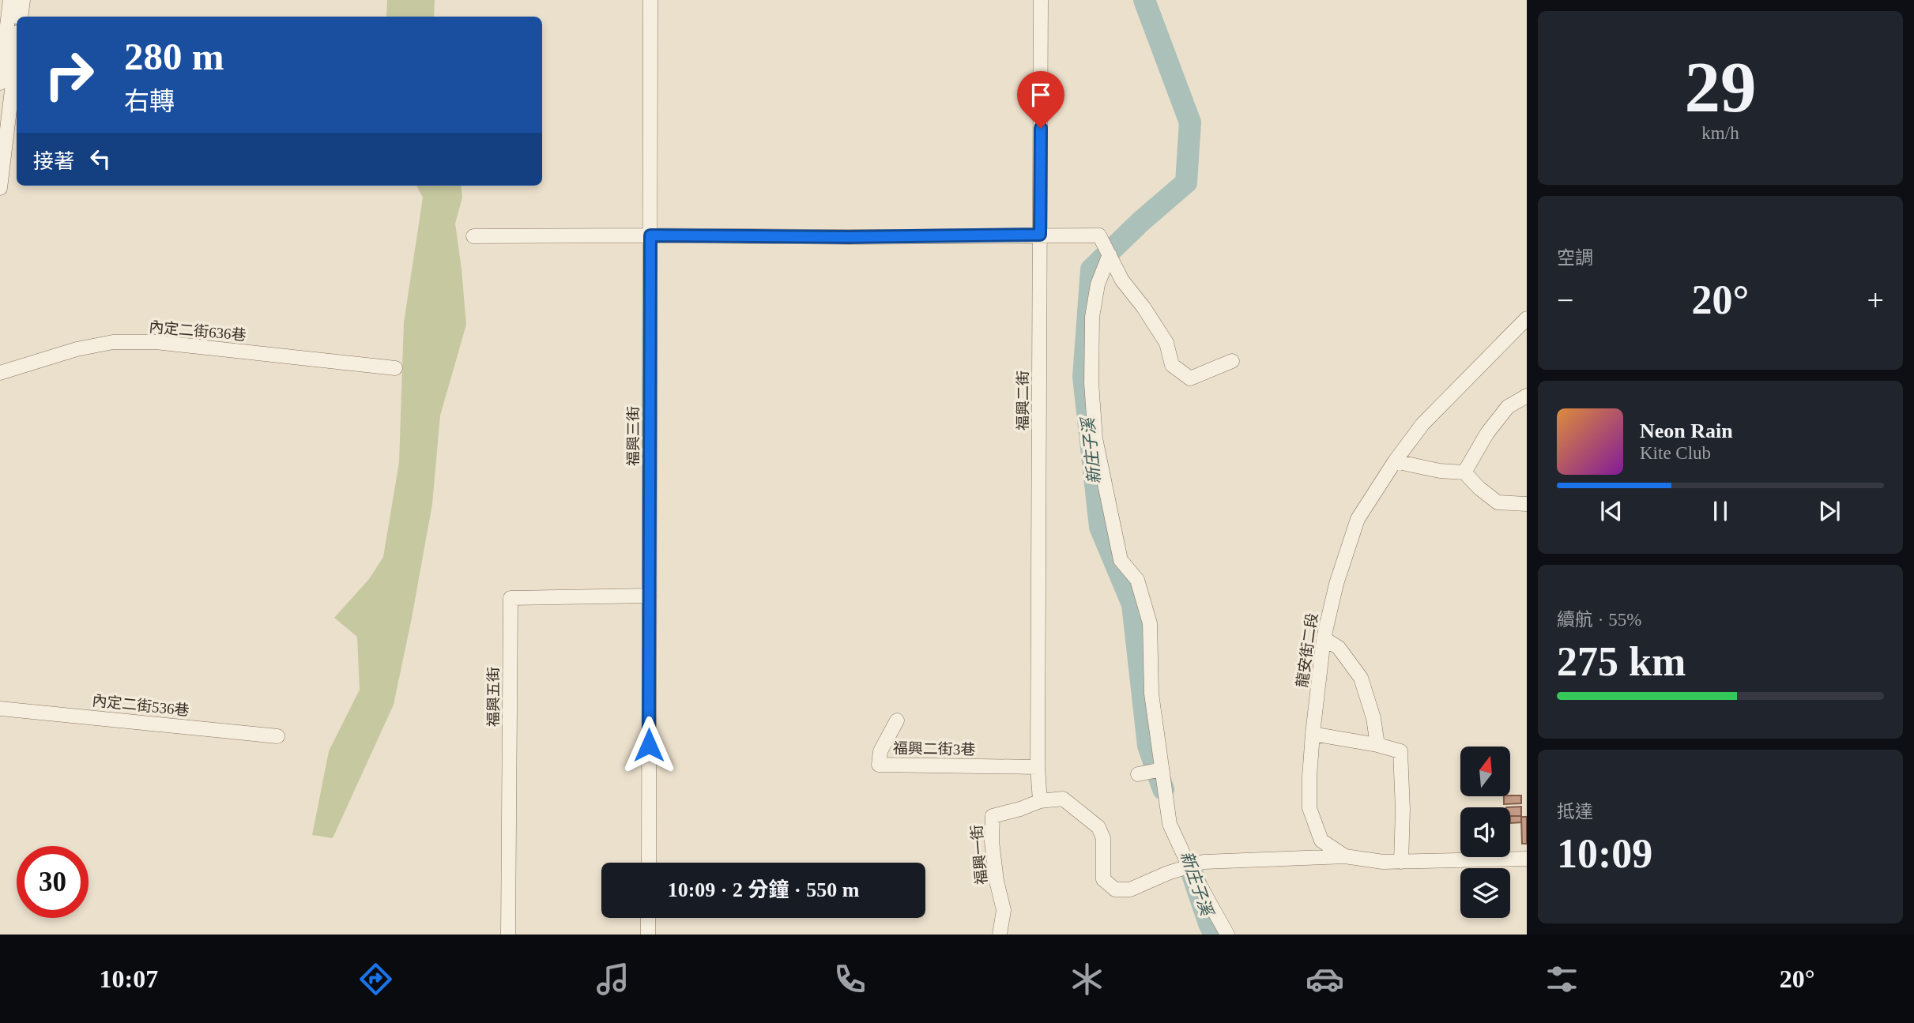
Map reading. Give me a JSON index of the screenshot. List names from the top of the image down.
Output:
{
  "streets": {
    "street": [
      "內定二街636巷",
      "福興二街",
      "福興三街",
      "龍安街二段",
      "福興五街",
      "內定二街536巷",
      "福興二街3巷",
      "福興一街"
    ]
  },
  "crossings": [
    ["福興二街", "福興二街3巷"],
    ["福興二街", "福興一街"],
    ["福興三街", "福興五街"]
  ],
  "water": ["新庄子溪"],
  "north": "top",
  "page": {
    "tile": [
      ["29", "km/h"],
      "空調",
      ["續航 · 55%", "275 km"],
      ["抵達", "10:09"]
    ],
    "turn": ["280 m", "右轉"],
    "then": "接著",
    "heat": ["−", "20°", "+"],
    "song": ["Neon Rain", "Kite Club"],
    "limit": "30",
    "trip": "10:09 · 2 分鐘 · 550 m",
    "tabs": ["10:07", "20°"]
  }
}
